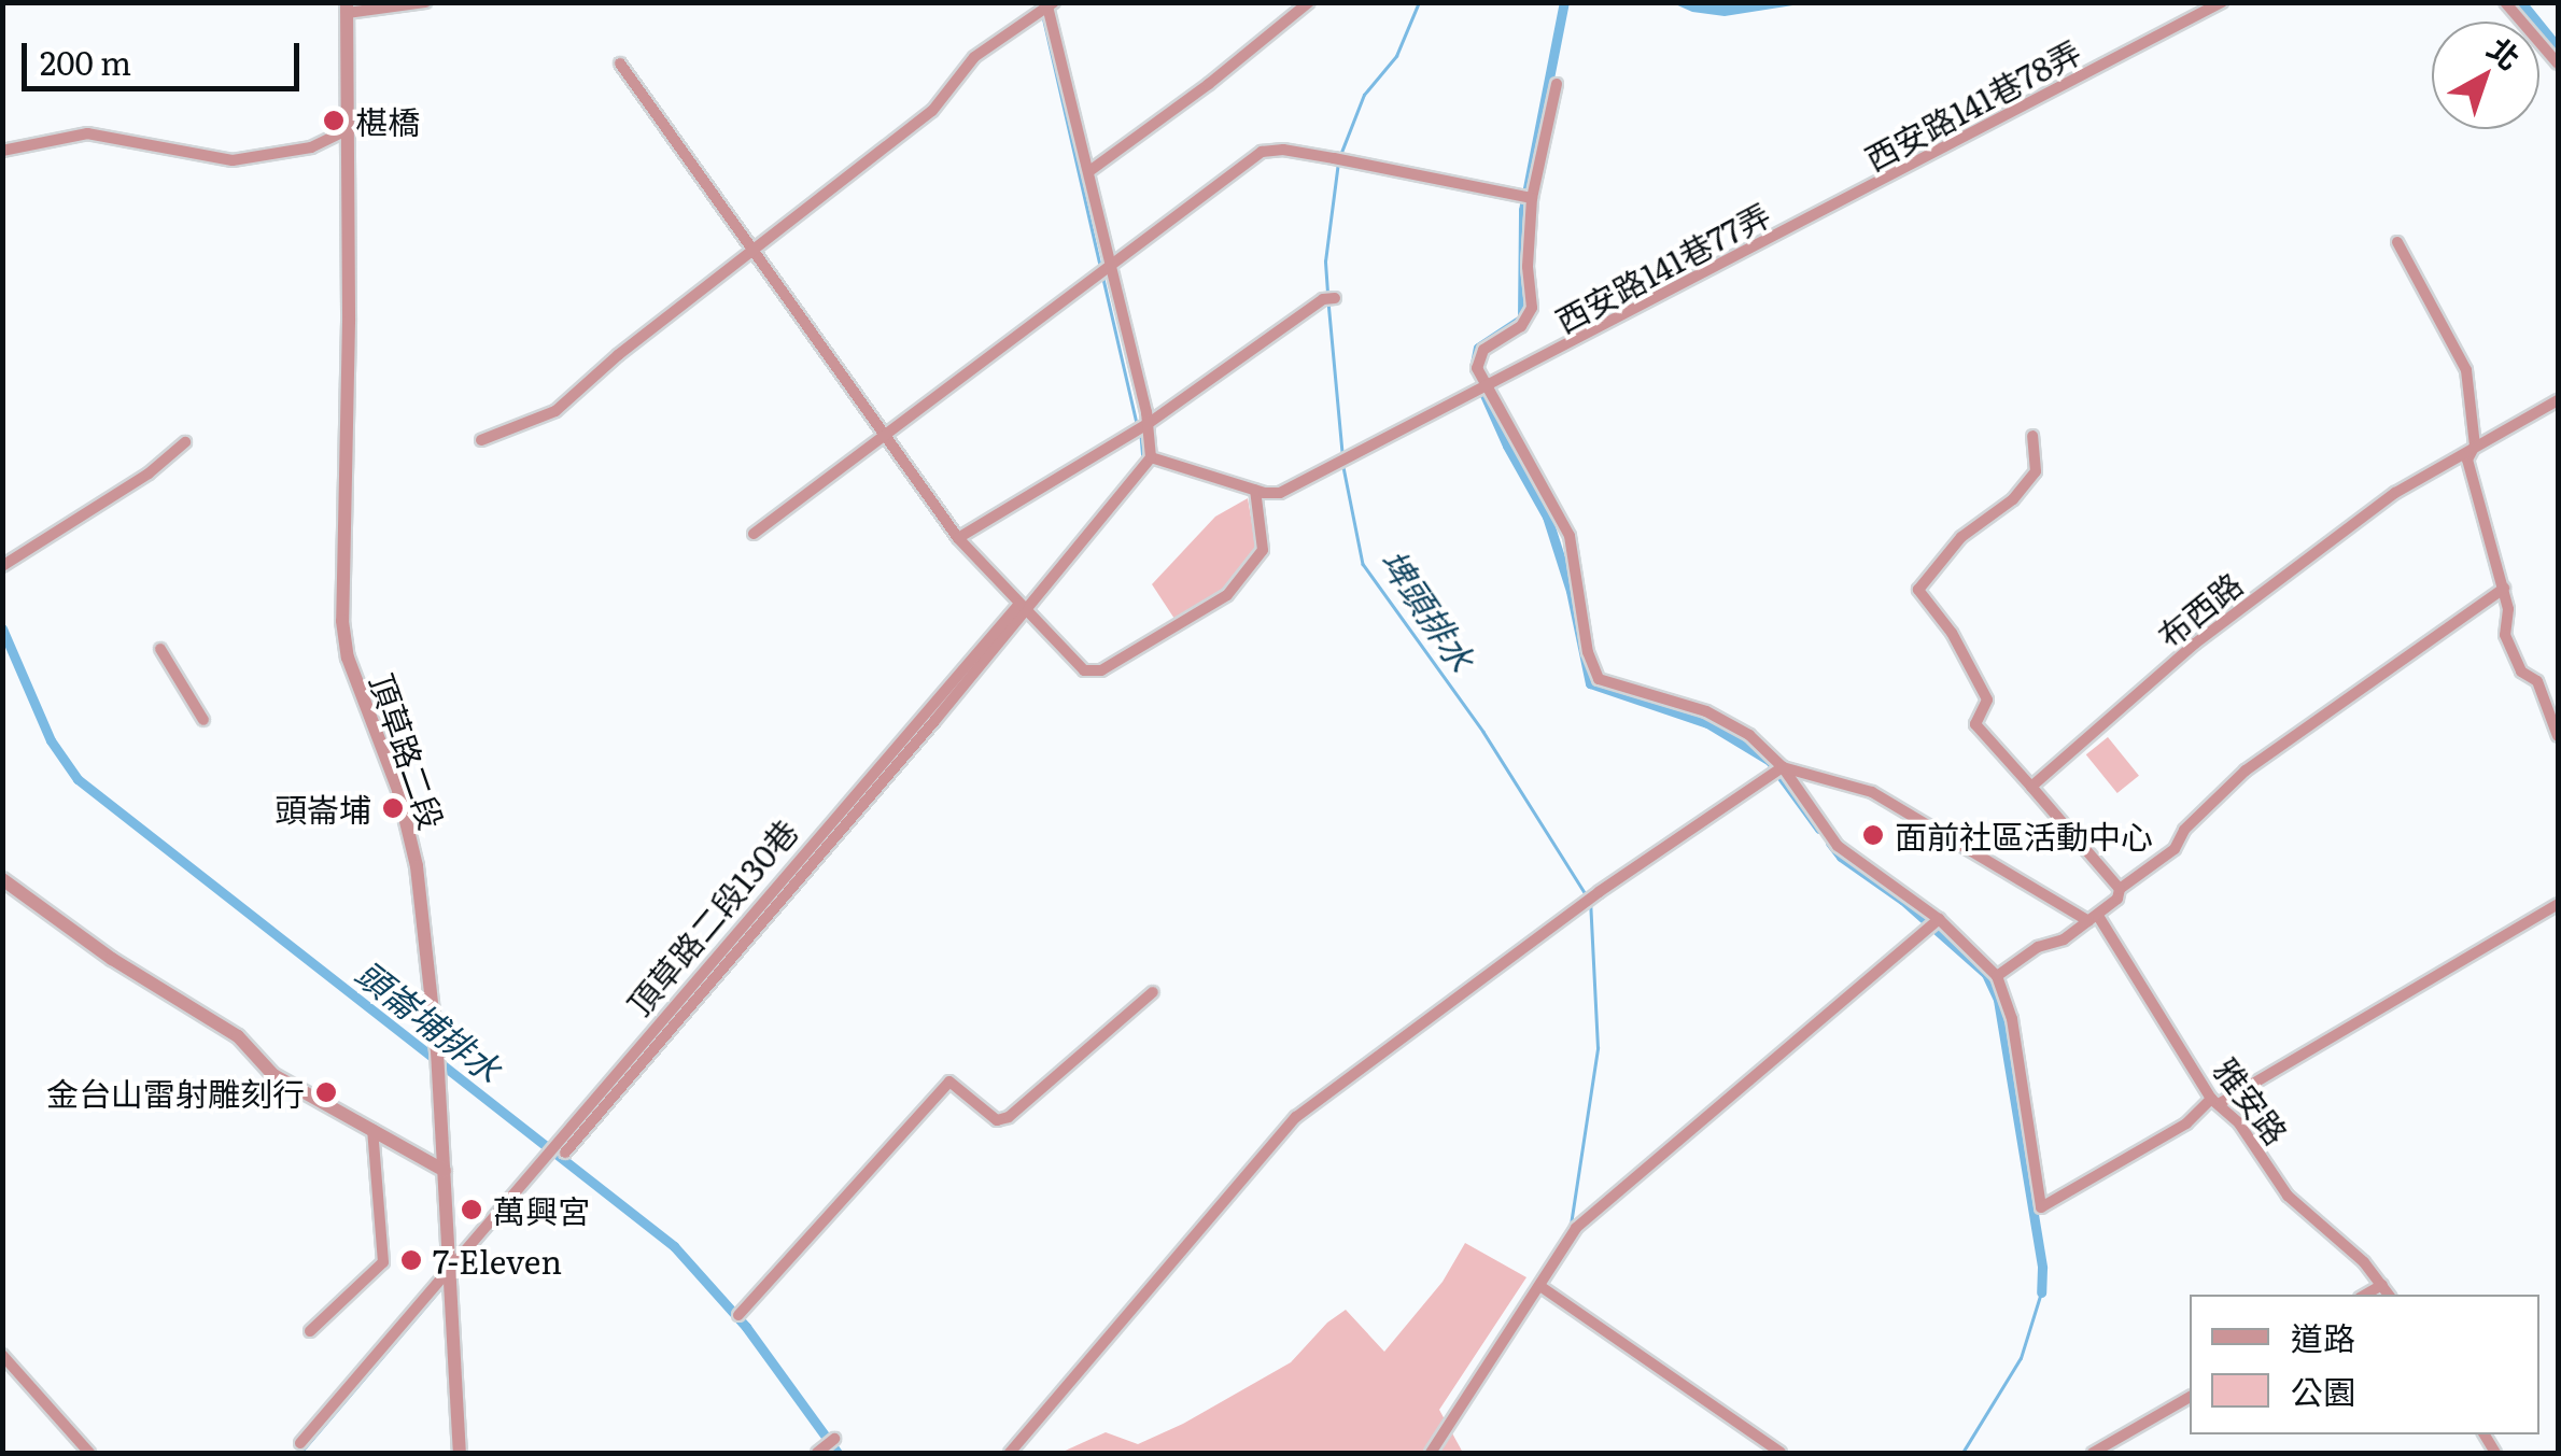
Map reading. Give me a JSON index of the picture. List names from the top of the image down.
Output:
{
  "streets": {
    "street": [
      "西安路141巷78弄",
      "西安路141巷77弄",
      "布西路",
      "頂草路二段",
      "頂草路二段130巷",
      "雅安路"
    ]
  },
  "crossings": [
    ["西安路141巷78弄", "西安路141巷77弄"],
    ["頂草路二段", "頂草路二段130巷"]
  ],
  "water": ["埤頭排水", "頭崙埔排水"],
  "places": [
    "椹橋",
    "頭崙埔",
    "面前社區活動中心",
    "金台山雷射雕刻行",
    "萬興宮",
    "7-Eleven"
  ],
  "legend": ["道路", "公園"],
  "scale_bar": "200 m",
  "north": "top right"
}
